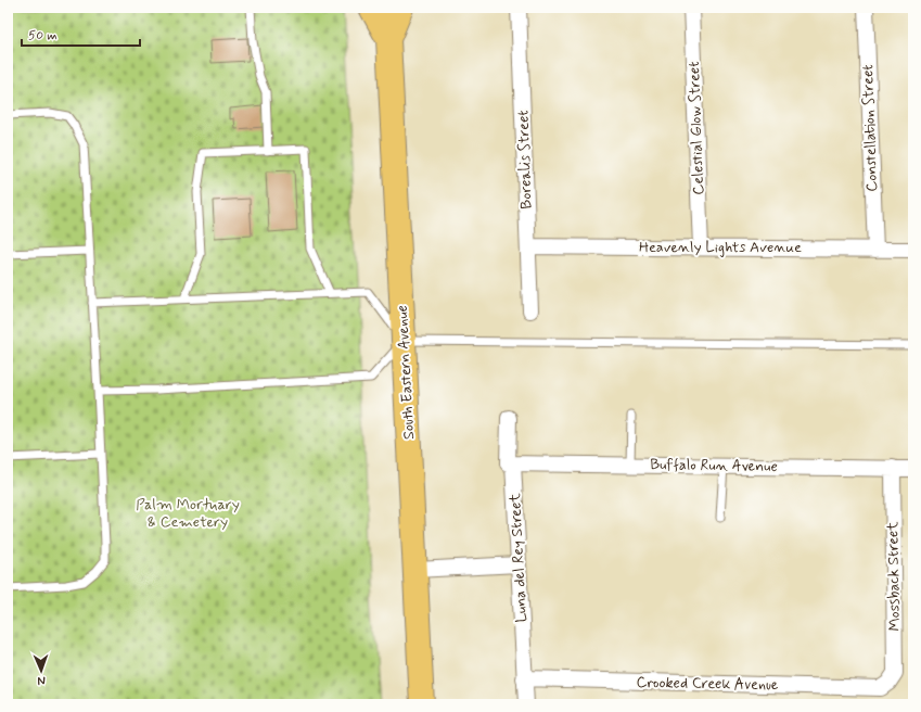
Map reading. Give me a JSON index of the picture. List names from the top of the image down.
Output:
{
  "streets": {
    "main road": ["South Eastern Avenue"],
    "street": [
      "Celestial Glow Street",
      "Constellation Street",
      "Borealis Street",
      "Heavenly Lights Avenue",
      "Buffalo Run Avenue",
      "Luna del Rey Street",
      "Mossback Street",
      "Crooked Creek Avenue"
    ]
  },
  "crossings": [
    ["Celestial Glow Street", "Heavenly Lights Avenue"],
    ["Constellation Street", "Heavenly Lights Avenue"],
    ["Borealis Street", "Heavenly Lights Avenue"],
    ["Buffalo Run Avenue", "Luna del Rey Street"],
    ["Buffalo Run Avenue", "Mossback Street"],
    ["Luna del Rey Street", "Crooked Creek Avenue"],
    ["Mossback Street", "Crooked Creek Avenue"]
  ],
  "parks": ["Palm Mortuary & Cemetery"],
  "scale_bar": "50 m",
  "north": "bottom"
}
